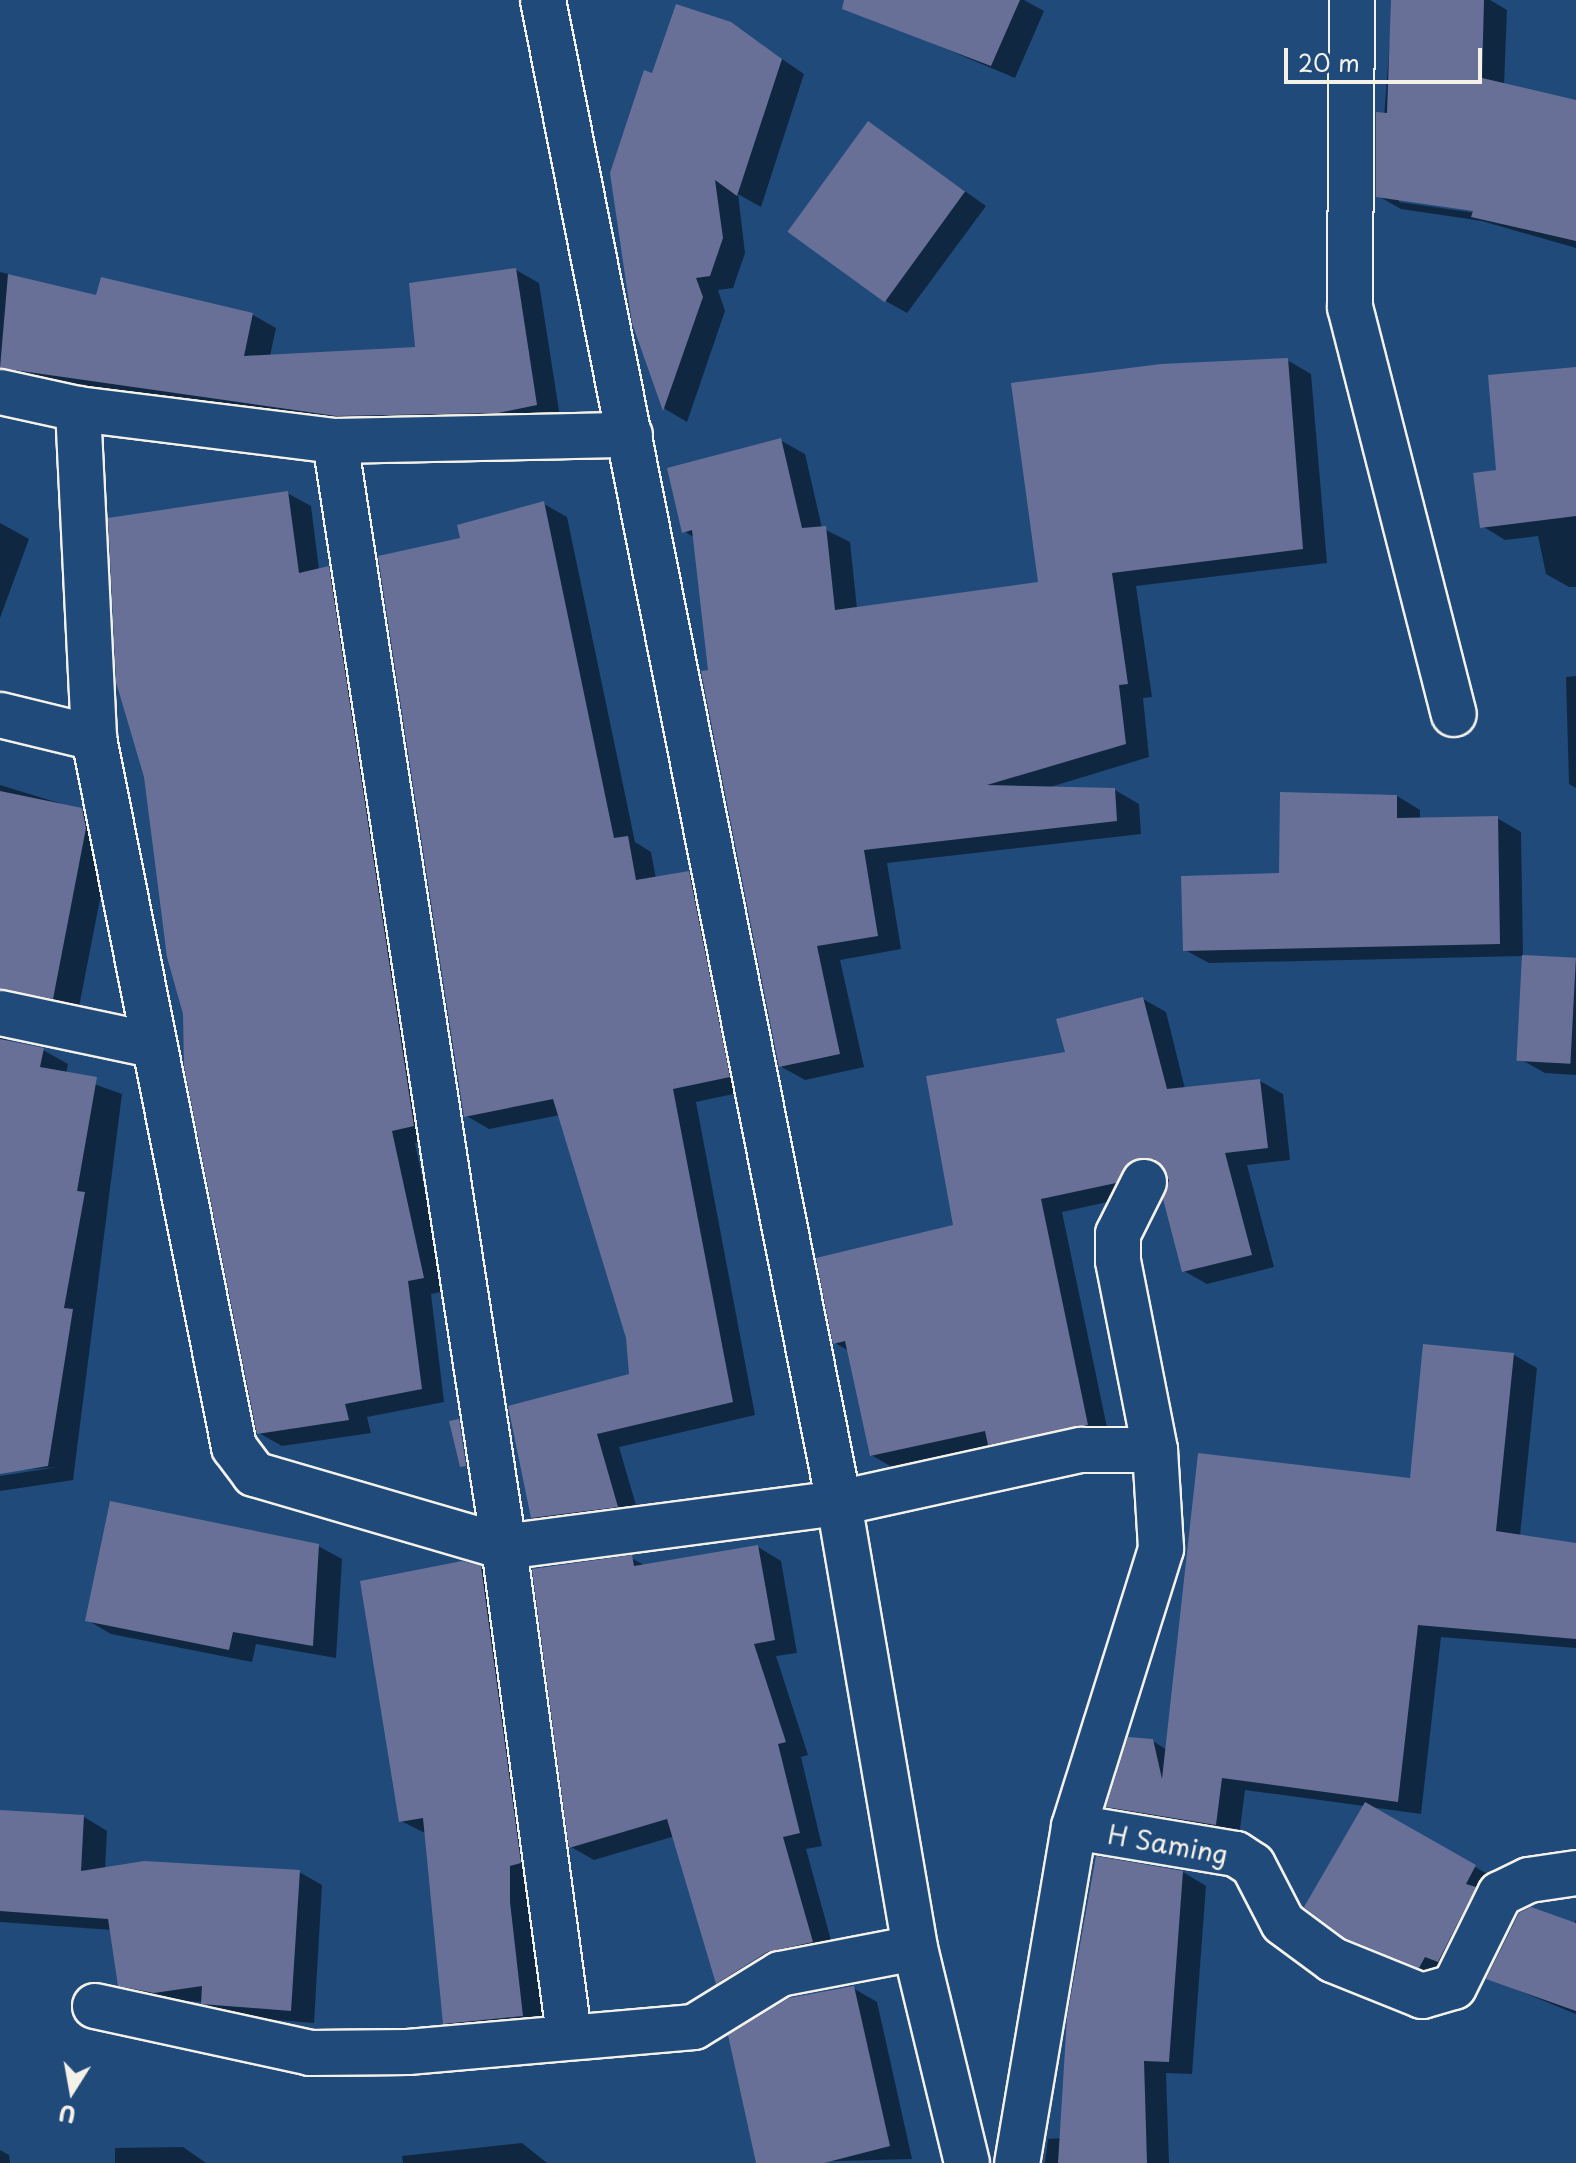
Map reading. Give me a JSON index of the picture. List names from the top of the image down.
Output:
{
  "streets": {
    "street": ["H Saming"]
  },
  "scale_bar": "20 m",
  "north": "bottom"
}
